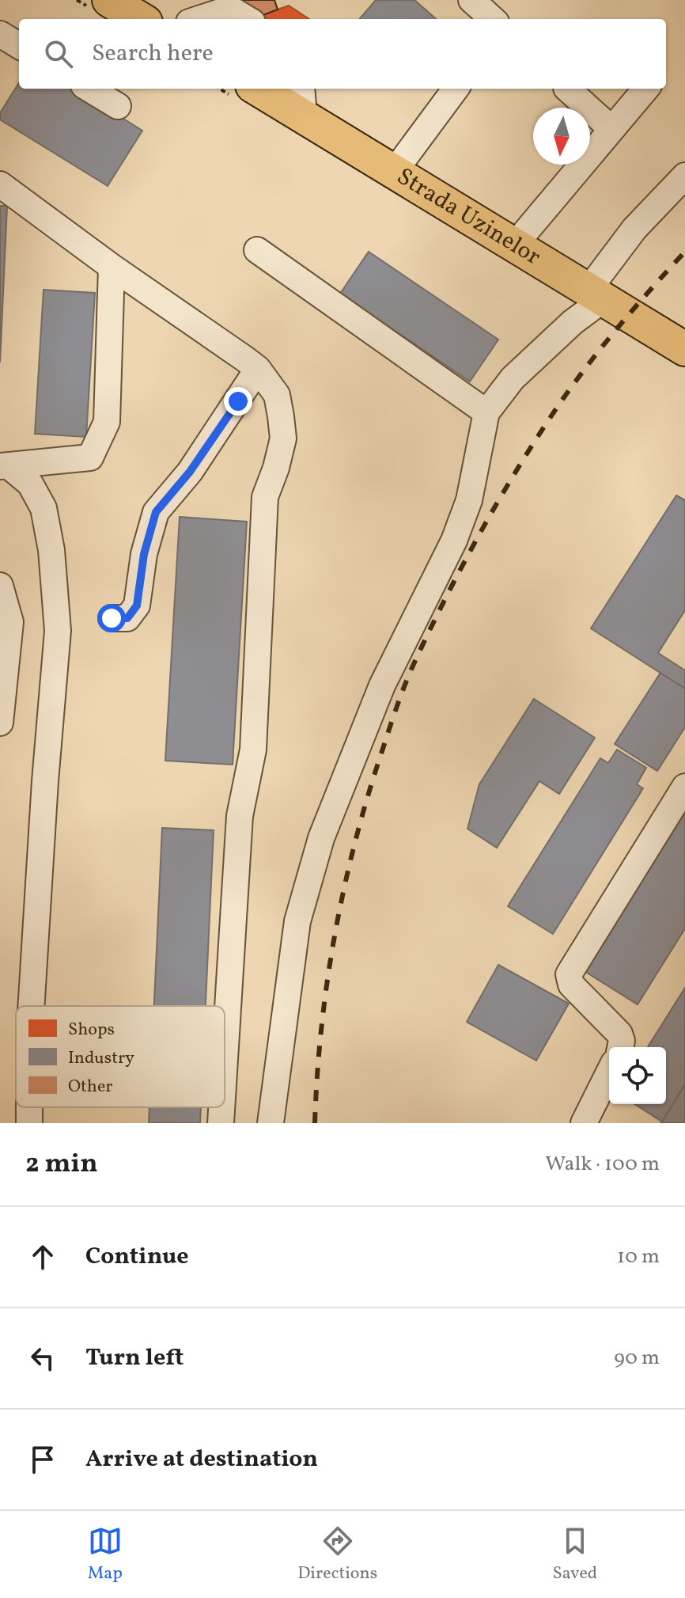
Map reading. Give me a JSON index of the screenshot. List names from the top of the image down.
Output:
{
  "streets": {
    "main road": ["Strada Uzinelor"]
  },
  "legend": ["Shops", "Industry", "Other"],
  "north": "bottom",
  "page": {
    "search": "Search here",
    "heading": ["2 min", "Walk · 100 m"],
    "list": [
      ["Continue", "10 m"],
      ["Turn left", "90 m"],
      "Arrive at destination"
    ],
    "nav": ["Map", "Directions", "Saved"]
  }
}
